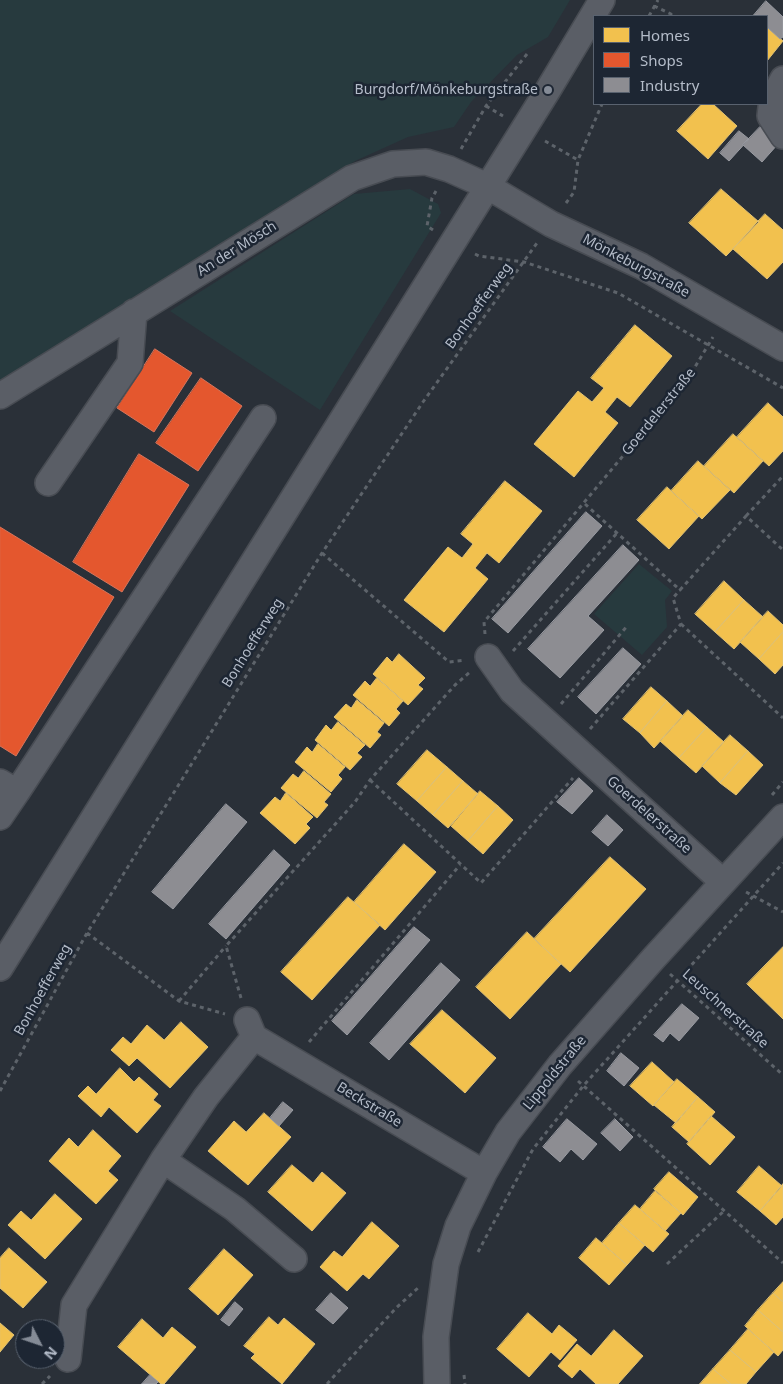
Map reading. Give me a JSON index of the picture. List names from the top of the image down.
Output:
{
  "streets": {
    "street": [
      "An der Mösch",
      "Mönkeburgstraße",
      "Goerdelerstraße",
      "Lippoldstraße",
      "Beckstraße"
    ],
    "path": ["Bonhoefferweg", "Leuschnerstraße"]
  },
  "crossings": [
    ["An der Mösch", "Mönkeburgstraße"],
    ["Mönkeburgstraße", "Bonhoefferweg"],
    ["Mönkeburgstraße", "Goerdelerstraße"],
    ["Goerdelerstraße", "Lippoldstraße"],
    ["Leuschnerstraße", "Lippoldstraße"],
    ["Lippoldstraße", "Beckstraße"]
  ],
  "places": ["Burgdorf/Mönkeburgstraße"],
  "legend": ["Homes", "Shops", "Industry"],
  "north": "bottom right"
}
